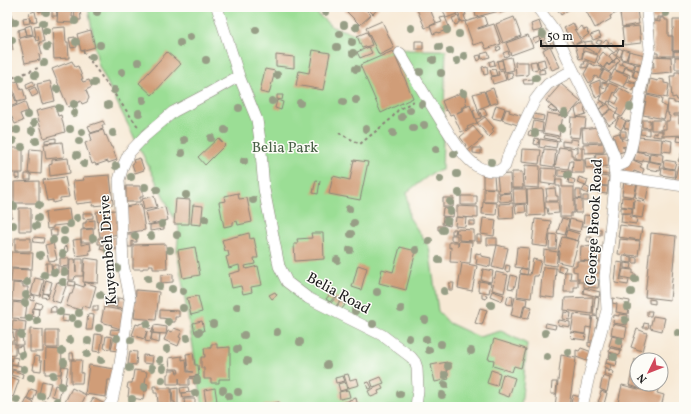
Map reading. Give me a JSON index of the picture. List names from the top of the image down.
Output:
{
  "streets": {
    "street": ["George Brook Road", "Kuyembeh Drive", "Belia Road"]
  },
  "crossings": [
    ["Kuyembeh Drive", "Belia Road"]
  ],
  "parks": ["Belia Park"],
  "scale_bar": "50 m",
  "north": "bottom left"
}
